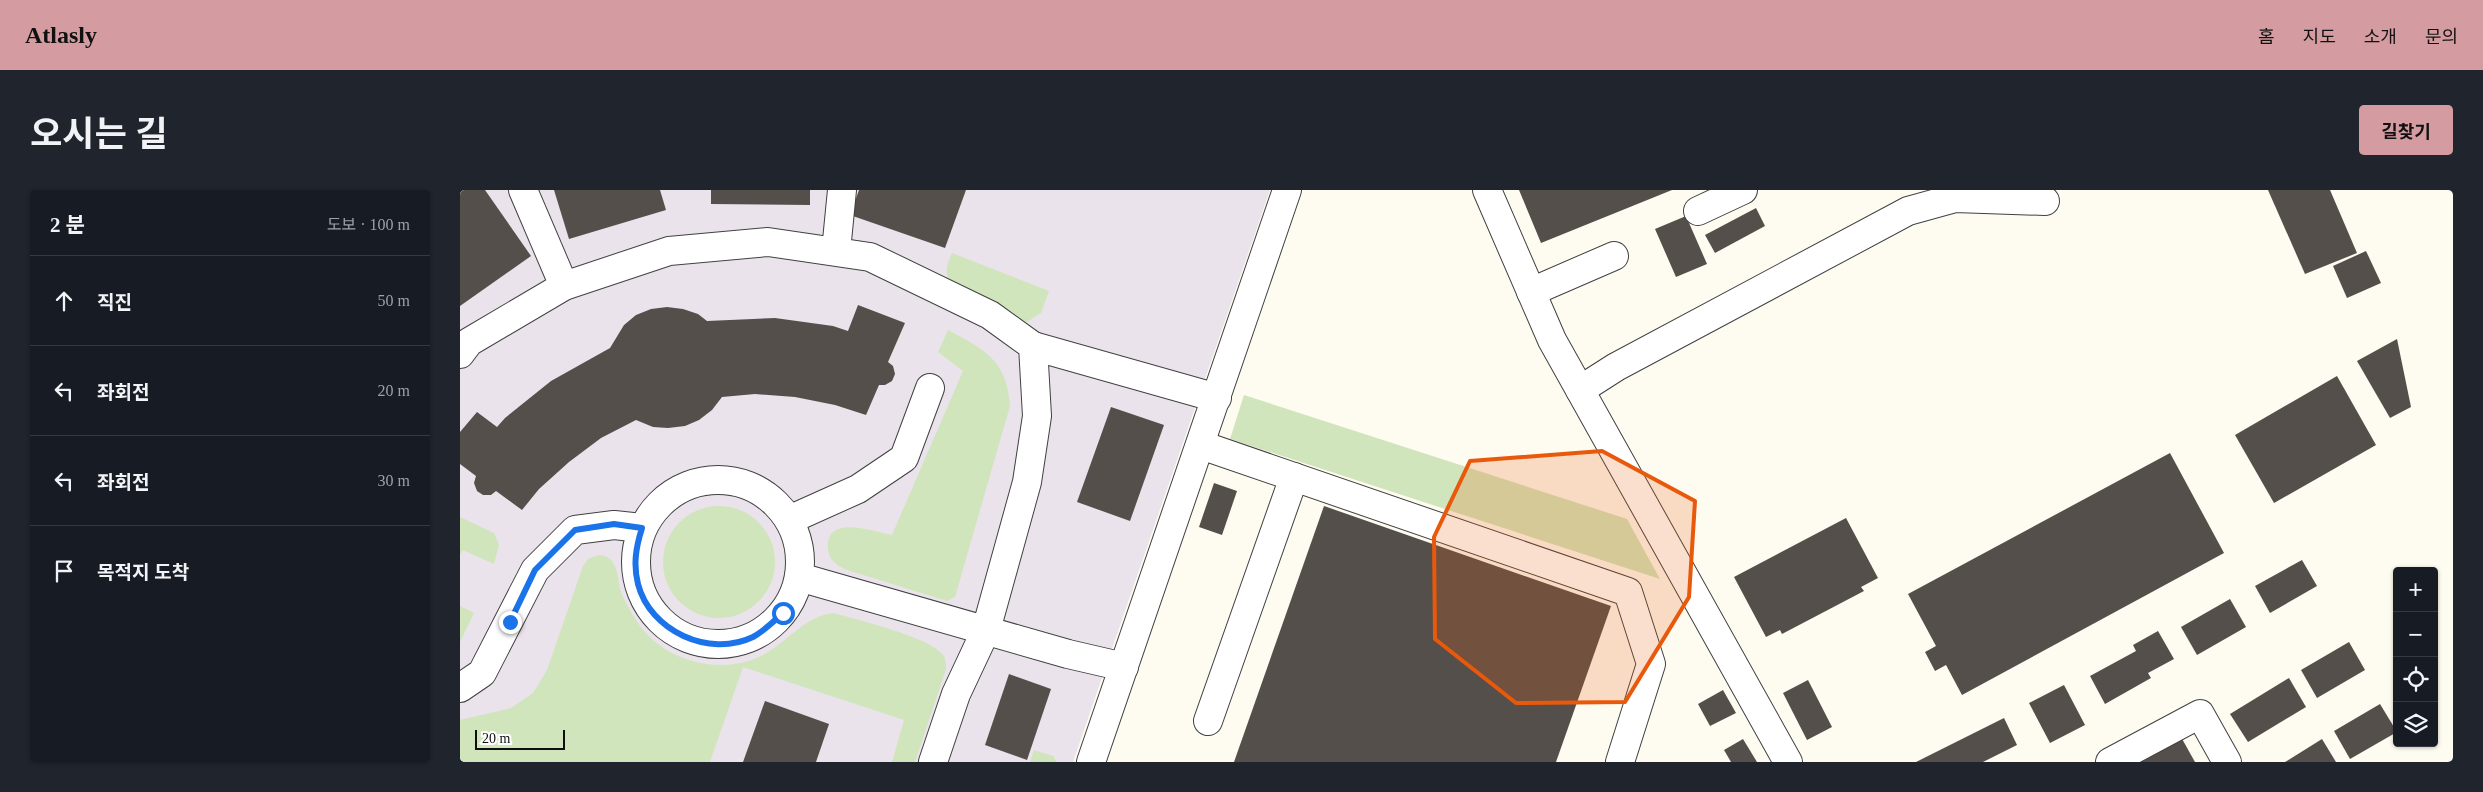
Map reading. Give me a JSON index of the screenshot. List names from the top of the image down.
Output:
{
  "scale_bar": "20 m",
  "page": {
    "header": "Atlasly",
    "nav": [
      "홈",
      "지도",
      "소개",
      "문의"
    ],
    "title": "오시는 길",
    "buttons": "길찾기",
    "heading": ["2 분", "도보 · 100 m"],
    "list": [
      ["직진", "50 m"],
      ["좌회전", "20 m"],
      ["좌회전", "30 m"],
      "목적지 도착"
    ],
    "map_buttons": ["+", "−"],
    "scale": "20 m"
  }
}
